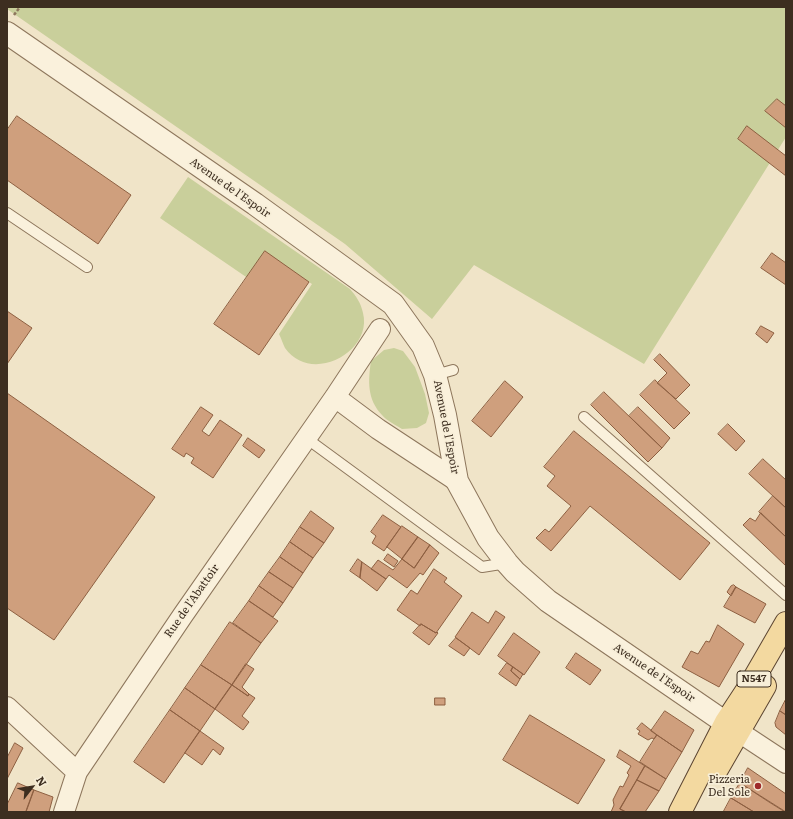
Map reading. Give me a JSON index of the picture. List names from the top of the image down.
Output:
{
  "streets": {
    "main road": ["N547"],
    "street": ["Avenue de l'Espoir", "Rue de l'Abattoir"]
  },
  "crossings": [
    ["Avenue de l'Espoir", "N547"]
  ],
  "places": ["Pizzeria Del Sole"],
  "north": "top right"
}
